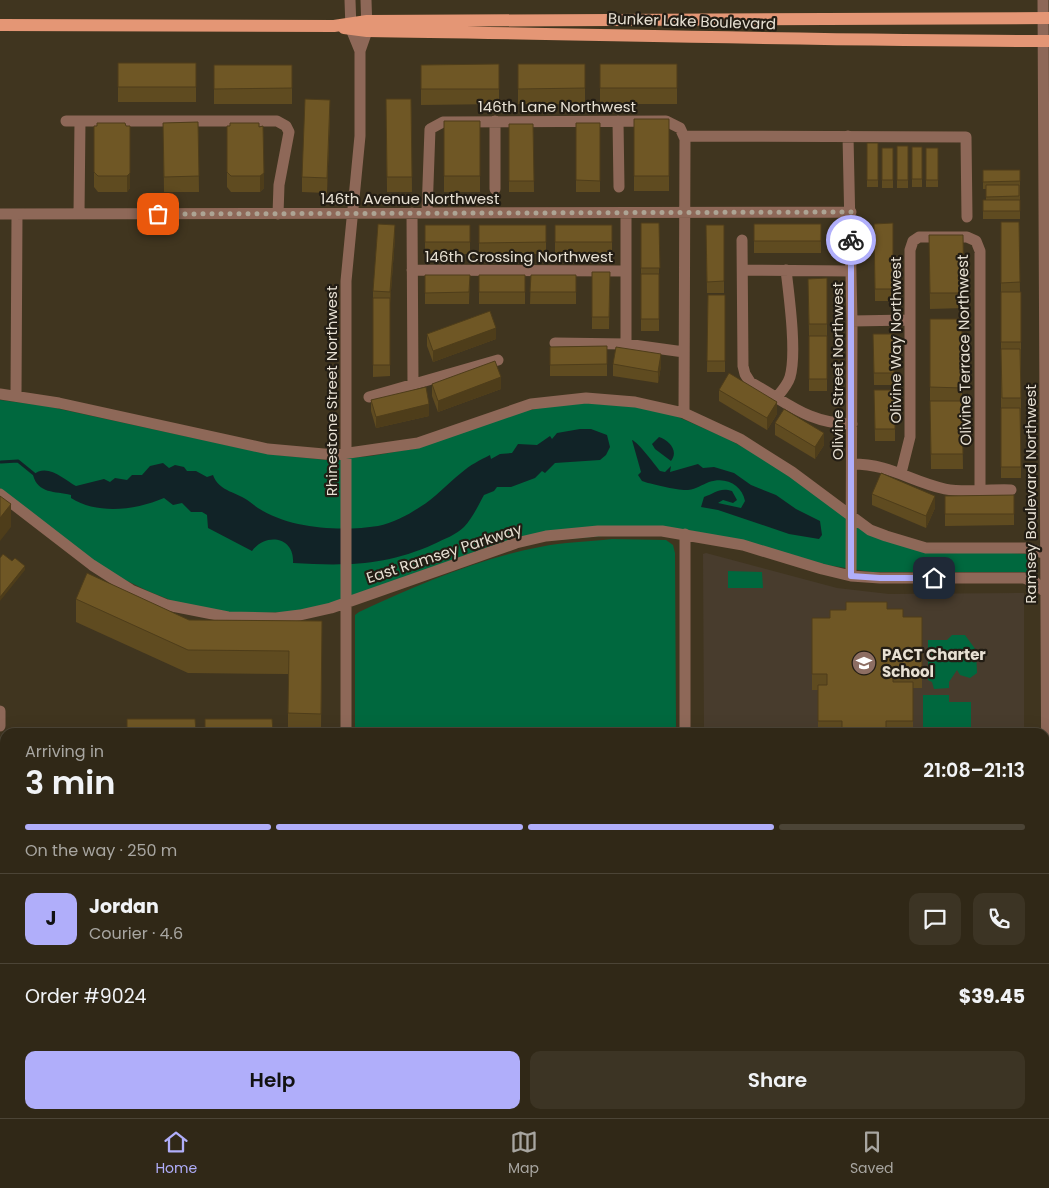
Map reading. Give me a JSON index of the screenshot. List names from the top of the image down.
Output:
{
  "streets": {
    "main road": ["Bunker Lake Boulevard"],
    "street": [
      "146th Lane Northwest",
      "146th Avenue Northwest",
      "146th Crossing Northwest",
      "Olivine Way Northwest",
      "Olivine Terrace Northwest",
      "Olivine Street Northwest",
      "Rhinestone Street Northwest",
      "Ramsey Boulevard Northwest",
      "East Ramsey Parkway"
    ]
  },
  "crossings": [
    ["Bunker Lake Boulevard", "Rhinestone Street Northwest"],
    ["Bunker Lake Boulevard", "Ramsey Boulevard Northwest"],
    ["146th Lane Northwest", "146th Avenue Northwest"],
    ["146th Lane Northwest", "Olivine Street Northwest"],
    ["146th Avenue Northwest", "Olivine Street Northwest"],
    ["146th Avenue Northwest", "Rhinestone Street Northwest"],
    ["Olivine Way Northwest", "Olivine Terrace Northwest"],
    ["Olivine Street Northwest", "East Ramsey Parkway"],
    ["Rhinestone Street Northwest", "East Ramsey Parkway"],
    ["Ramsey Boulevard Northwest", "East Ramsey Parkway"]
  ],
  "places": {
    "school or university": ["PACT Charter School"]
  },
  "page": {
    "heading": ["3 min", "Arriving in", "21:08–21:13"],
    "panel": [
      "Jordan",
      "Courier · 4.6",
      "Order #9024",
      "$39.45"
    ],
    "bar": "On the way · 250 m",
    "round": "J",
    "buttons": ["Help", "Share"],
    "tabs": ["Home", "Map", "Saved"]
  }
}
